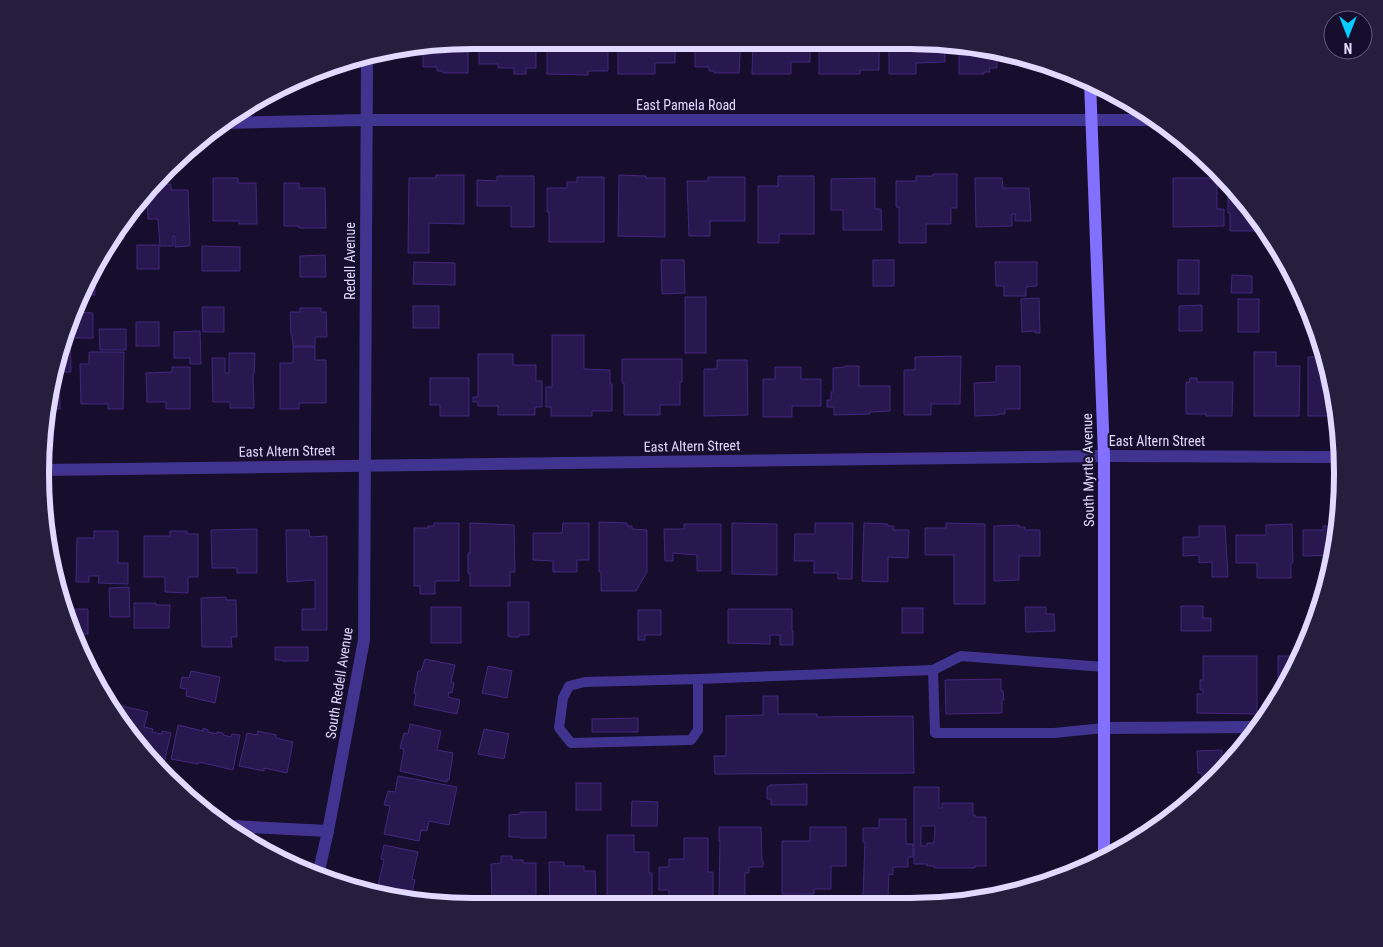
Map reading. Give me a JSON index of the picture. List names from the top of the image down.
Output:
{
  "streets": {
    "main road": ["South Myrtle Avenue"],
    "street": [
      "East Pamela Road",
      "Redell Avenue",
      "East Altern Street",
      "South Redell Avenue"
    ]
  },
  "crossings": [
    ["East Pamela Road", "Redell Avenue"],
    ["East Pamela Road", "South Myrtle Avenue"],
    ["Redell Avenue", "East Altern Street"],
    ["Redell Avenue", "South Redell Avenue"],
    ["East Altern Street", "South Myrtle Avenue"],
    ["East Altern Street", "South Redell Avenue"]
  ],
  "north": "bottom"
}
